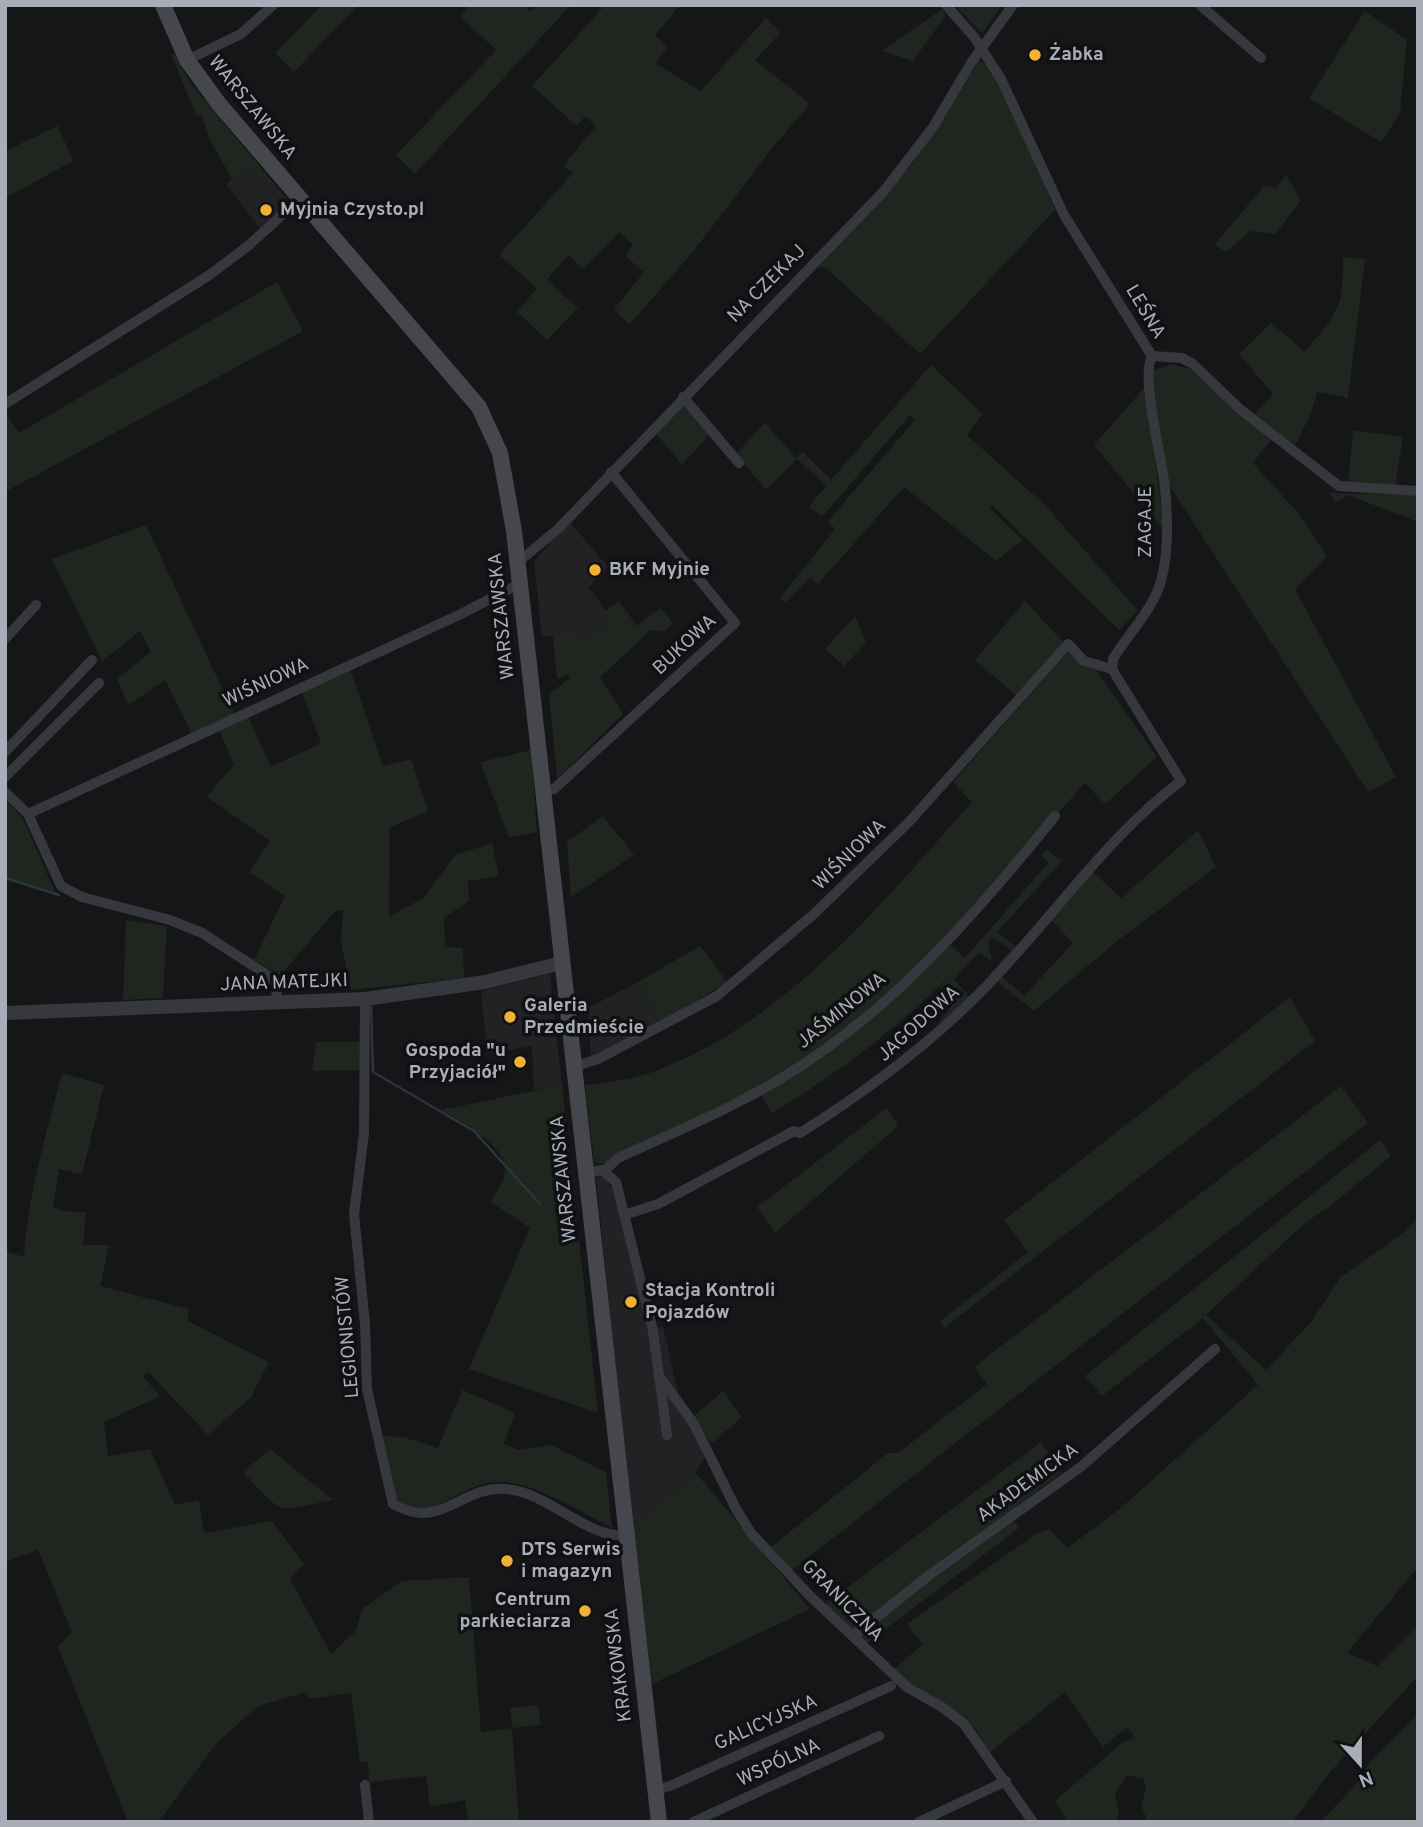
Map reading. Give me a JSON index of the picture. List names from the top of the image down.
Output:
{
  "streets": {
    "main road": ["WARSZAWSKA", "KRAKOWSKA"],
    "street": [
      "NA CZEKAJ",
      "LEŚNA",
      "ZAGAJE",
      "BUKOWA",
      "WIŚNIOWA",
      "JANA MATEJKI",
      "JAŚMINOWA",
      "JAGODOWA",
      "LEGIONISTÓW",
      "AKADEMICKA",
      "GRANICZNA",
      "GALICYJSKA",
      "WSPÓLNA"
    ]
  },
  "crossings": [
    ["WARSZAWSKA", "NA CZEKAJ"],
    ["WARSZAWSKA", "BUKOWA"],
    ["WARSZAWSKA", "WIŚNIOWA"],
    ["WARSZAWSKA", "JANA MATEJKI"],
    ["WARSZAWSKA", "KRAKOWSKA"],
    ["NA CZEKAJ", "LEŚNA"],
    ["NA CZEKAJ", "BUKOWA"],
    ["LEŚNA", "ZAGAJE"],
    ["ZAGAJE", "WIŚNIOWA"],
    ["ZAGAJE", "JAGODOWA"],
    ["WIŚNIOWA", "JAGODOWA"],
    ["JANA MATEJKI", "LEGIONISTÓW"],
    ["JAŚMINOWA", "GRANICZNA"],
    ["JAGODOWA", "GRANICZNA"],
    ["LEGIONISTÓW", "KRAKOWSKA"],
    ["AKADEMICKA", "GRANICZNA"],
    ["KRAKOWSKA", "GALICYJSKA"]
  ],
  "places": [
    "Żabka",
    "Myjnia Czysto.pl",
    "BKF Myjnie",
    "Galeria Przedmieście",
    "Gospoda \"u Przyjaciół\"",
    "Stacja Kontroli Pojazdów",
    "DTS Serwis i magazyn",
    "Centrum parkieciarza"
  ],
  "north": "bottom"
}
